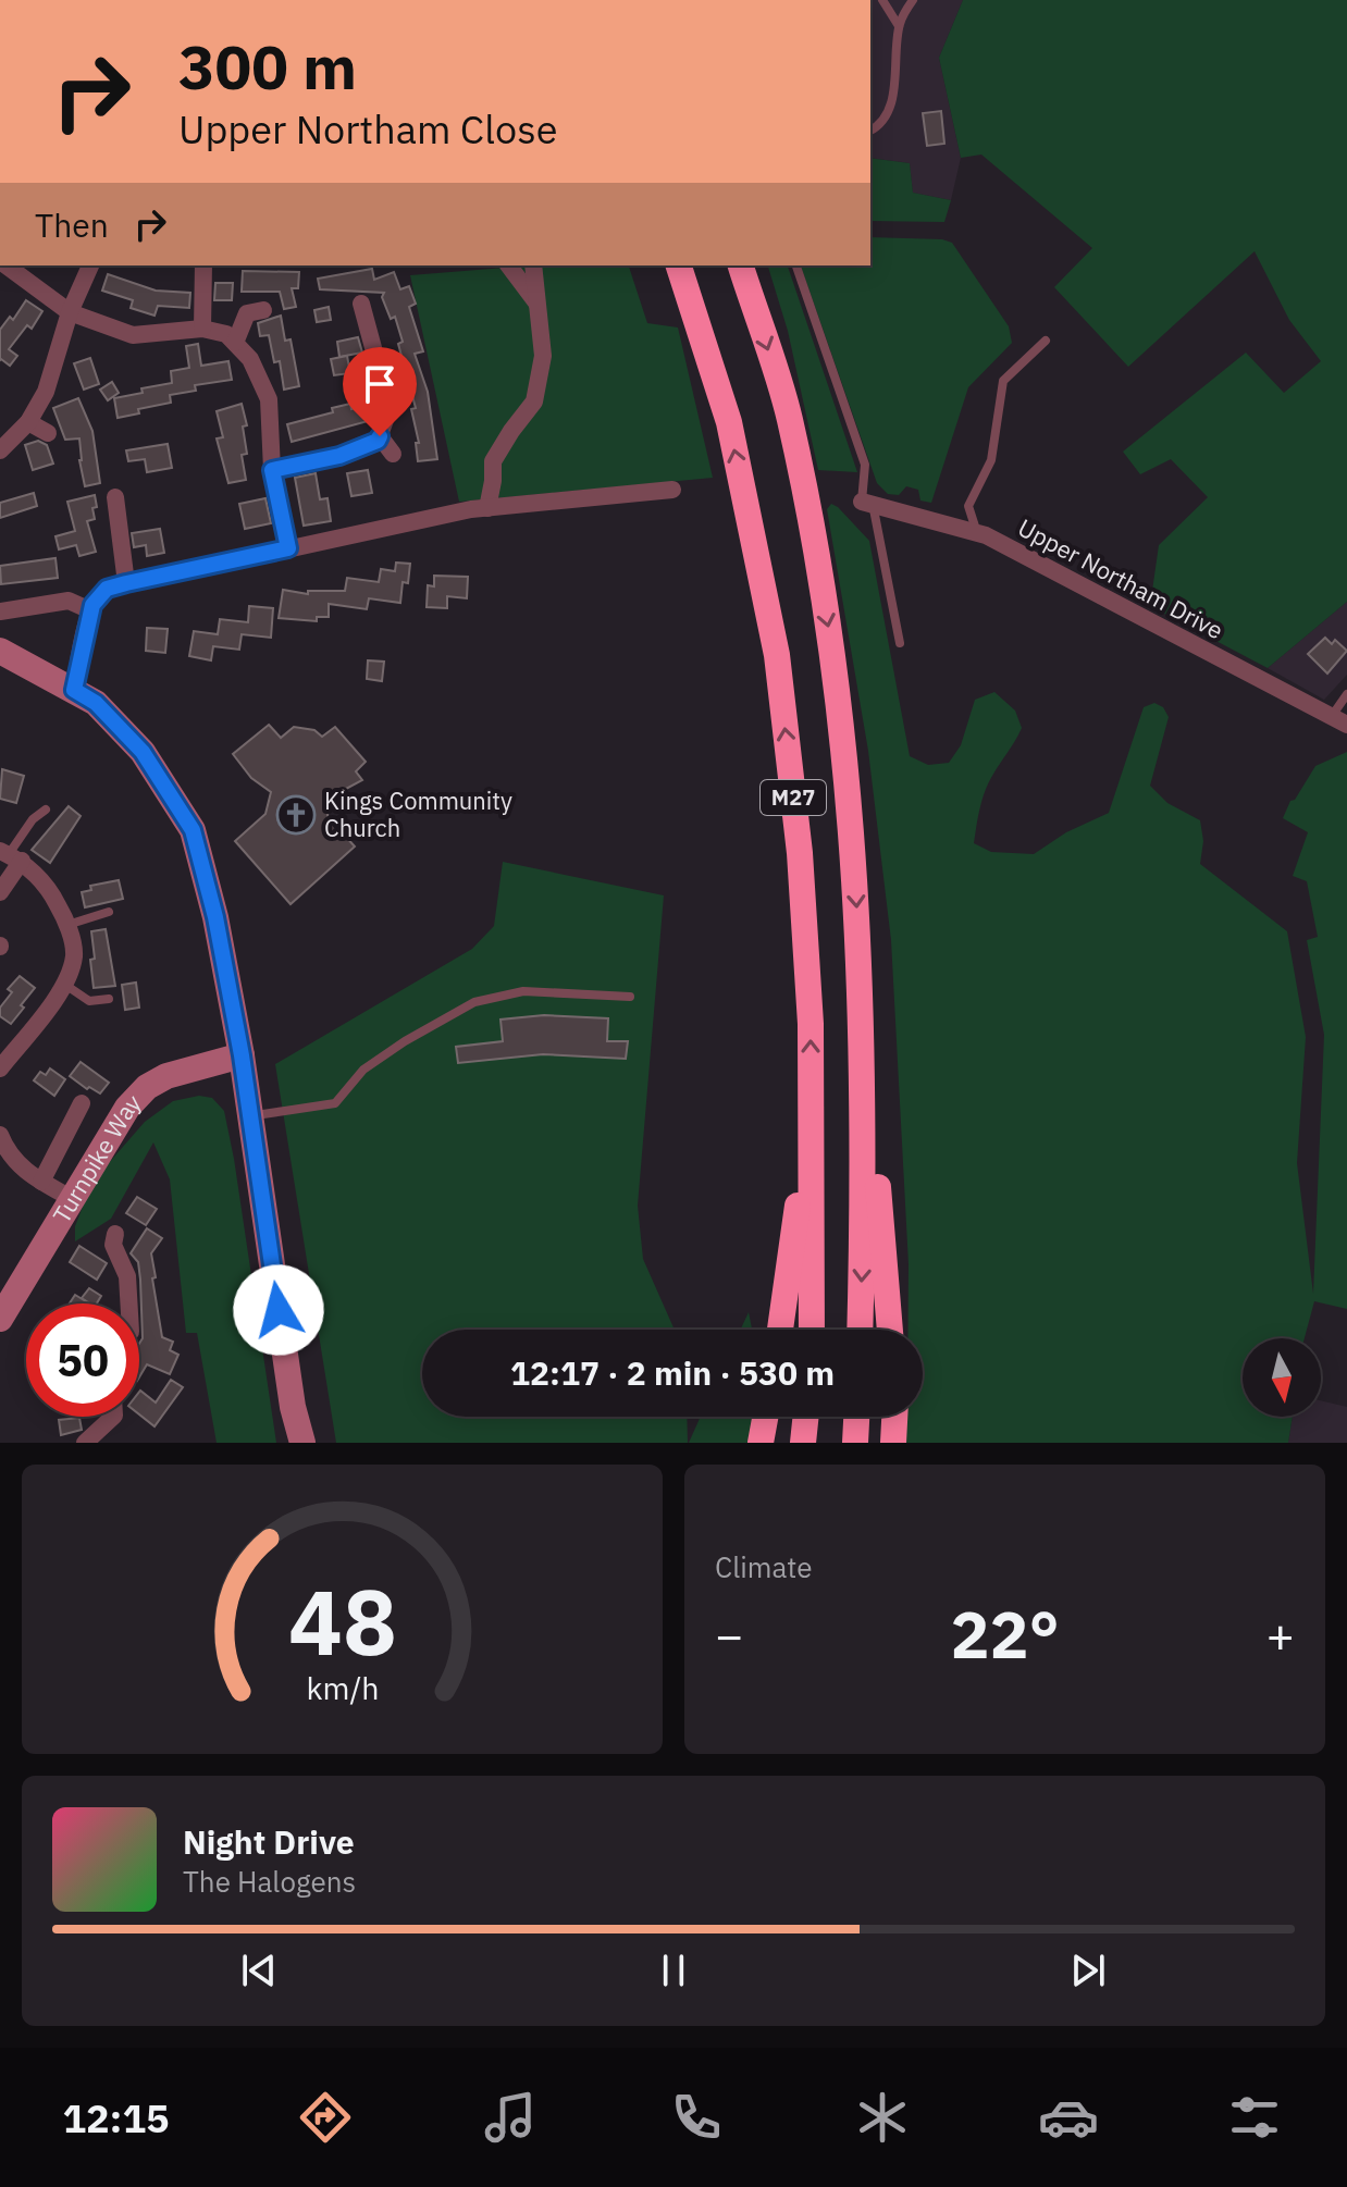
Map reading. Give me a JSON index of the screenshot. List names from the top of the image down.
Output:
{
  "streets": {
    "highway": ["M27"],
    "main road": ["Turnpike Way"],
    "street": ["Upper Northam Drive"]
  },
  "places": {
    "church": ["Kings Community Church"]
  },
  "north": "bottom",
  "page": {
    "turn": ["300 m", "Upper Northam Close"],
    "then": "Then",
    "limit": "50",
    "trip": "12:17 · 2 min · 530 m",
    "tile": "Climate",
    "heat": ["−", "22°", "+"],
    "song": ["Night Drive", "The Halogens"],
    "tabs": "12:15",
    "gauge": ["48", "km/h"]
  }
}
